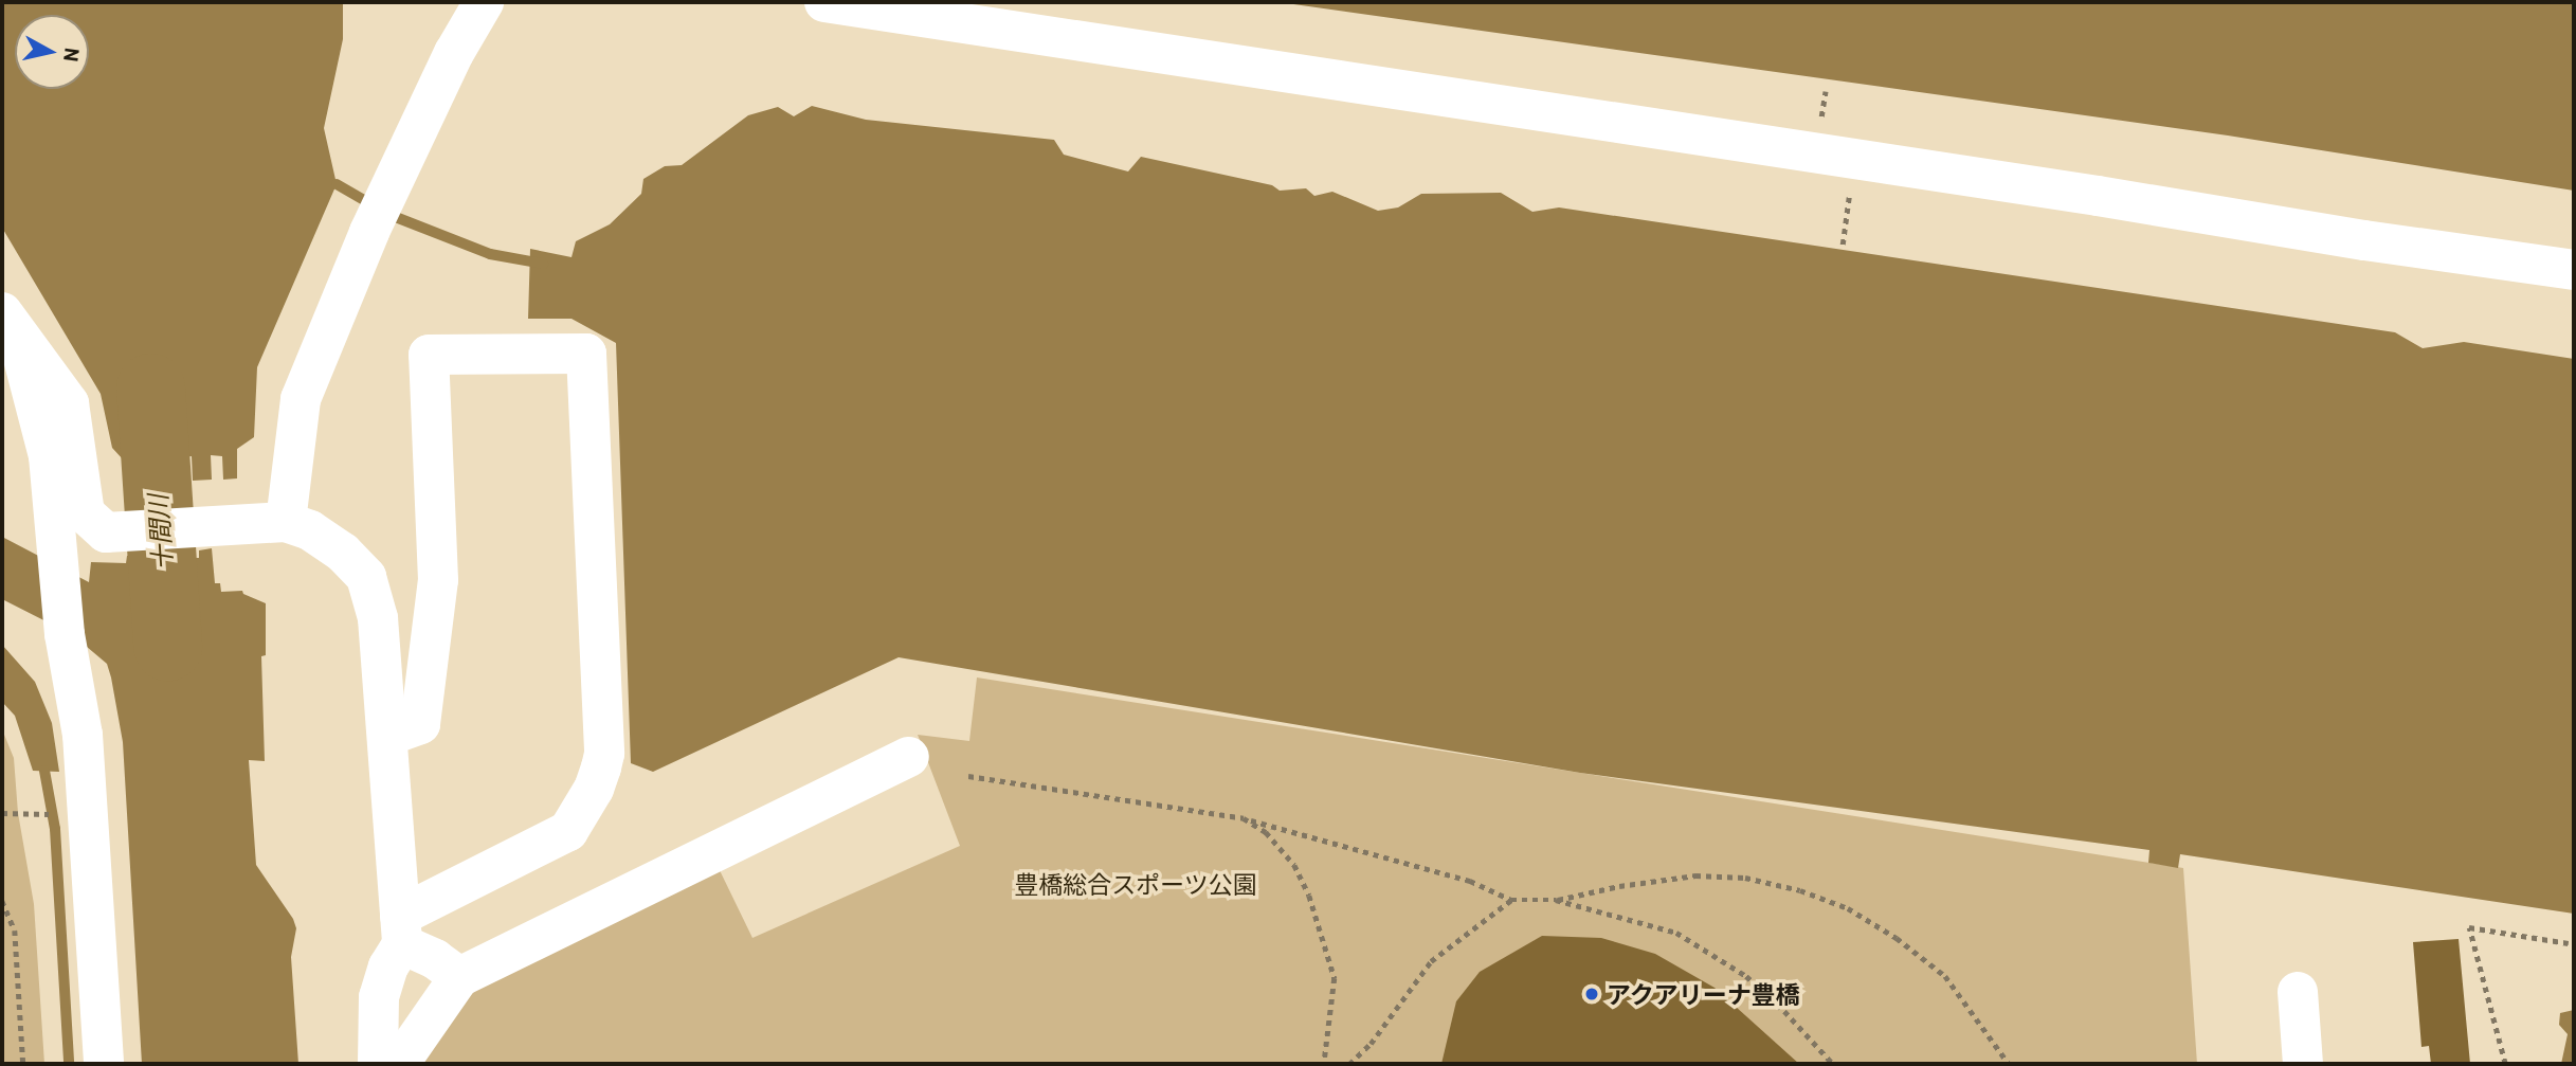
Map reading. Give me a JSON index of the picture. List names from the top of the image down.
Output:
{
  "water": ["十間川"],
  "parks": ["豊橋総合スポーツ公園"],
  "places": ["アクアリーナ豊橋"],
  "north": "right"
}
